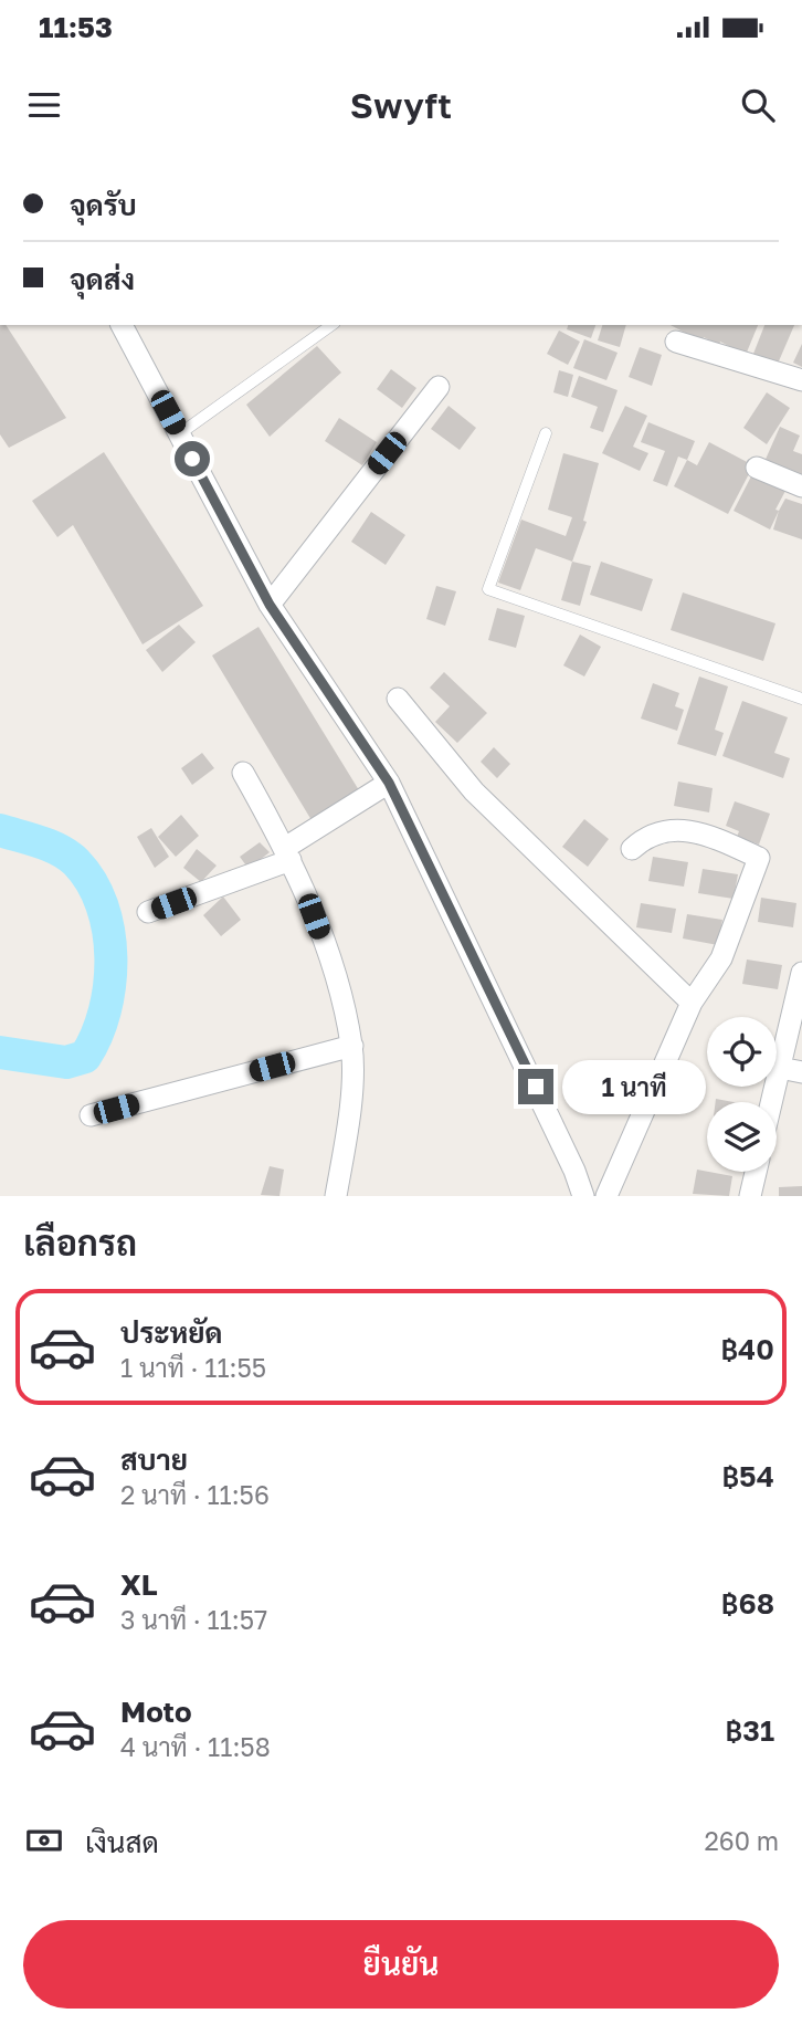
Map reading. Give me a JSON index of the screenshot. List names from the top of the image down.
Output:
{
  "page": {
    "status": "11:53",
    "header": "Swyft",
    "banner": ["จุดรับ", "จุดส่ง"],
    "bubble": "1 นาที",
    "heading": "เลือกรถ",
    "list": [
      {
        "name": "ประหยัด",
        "note": "1 นาที · 11:55",
        "value": "฿40"
      },
      {
        "name": "สบาย",
        "note": "2 นาที · 11:56",
        "value": "฿54"
      },
      {
        "name": "XL",
        "note": "3 นาที · 11:57",
        "value": "฿68"
      },
      {
        "name": "Moto",
        "note": "4 นาที · 11:58",
        "value": "฿31"
      }
    ],
    "pay": ["เงินสด", "260 m"],
    "buttons": "ยืนยัน"
  }
}
